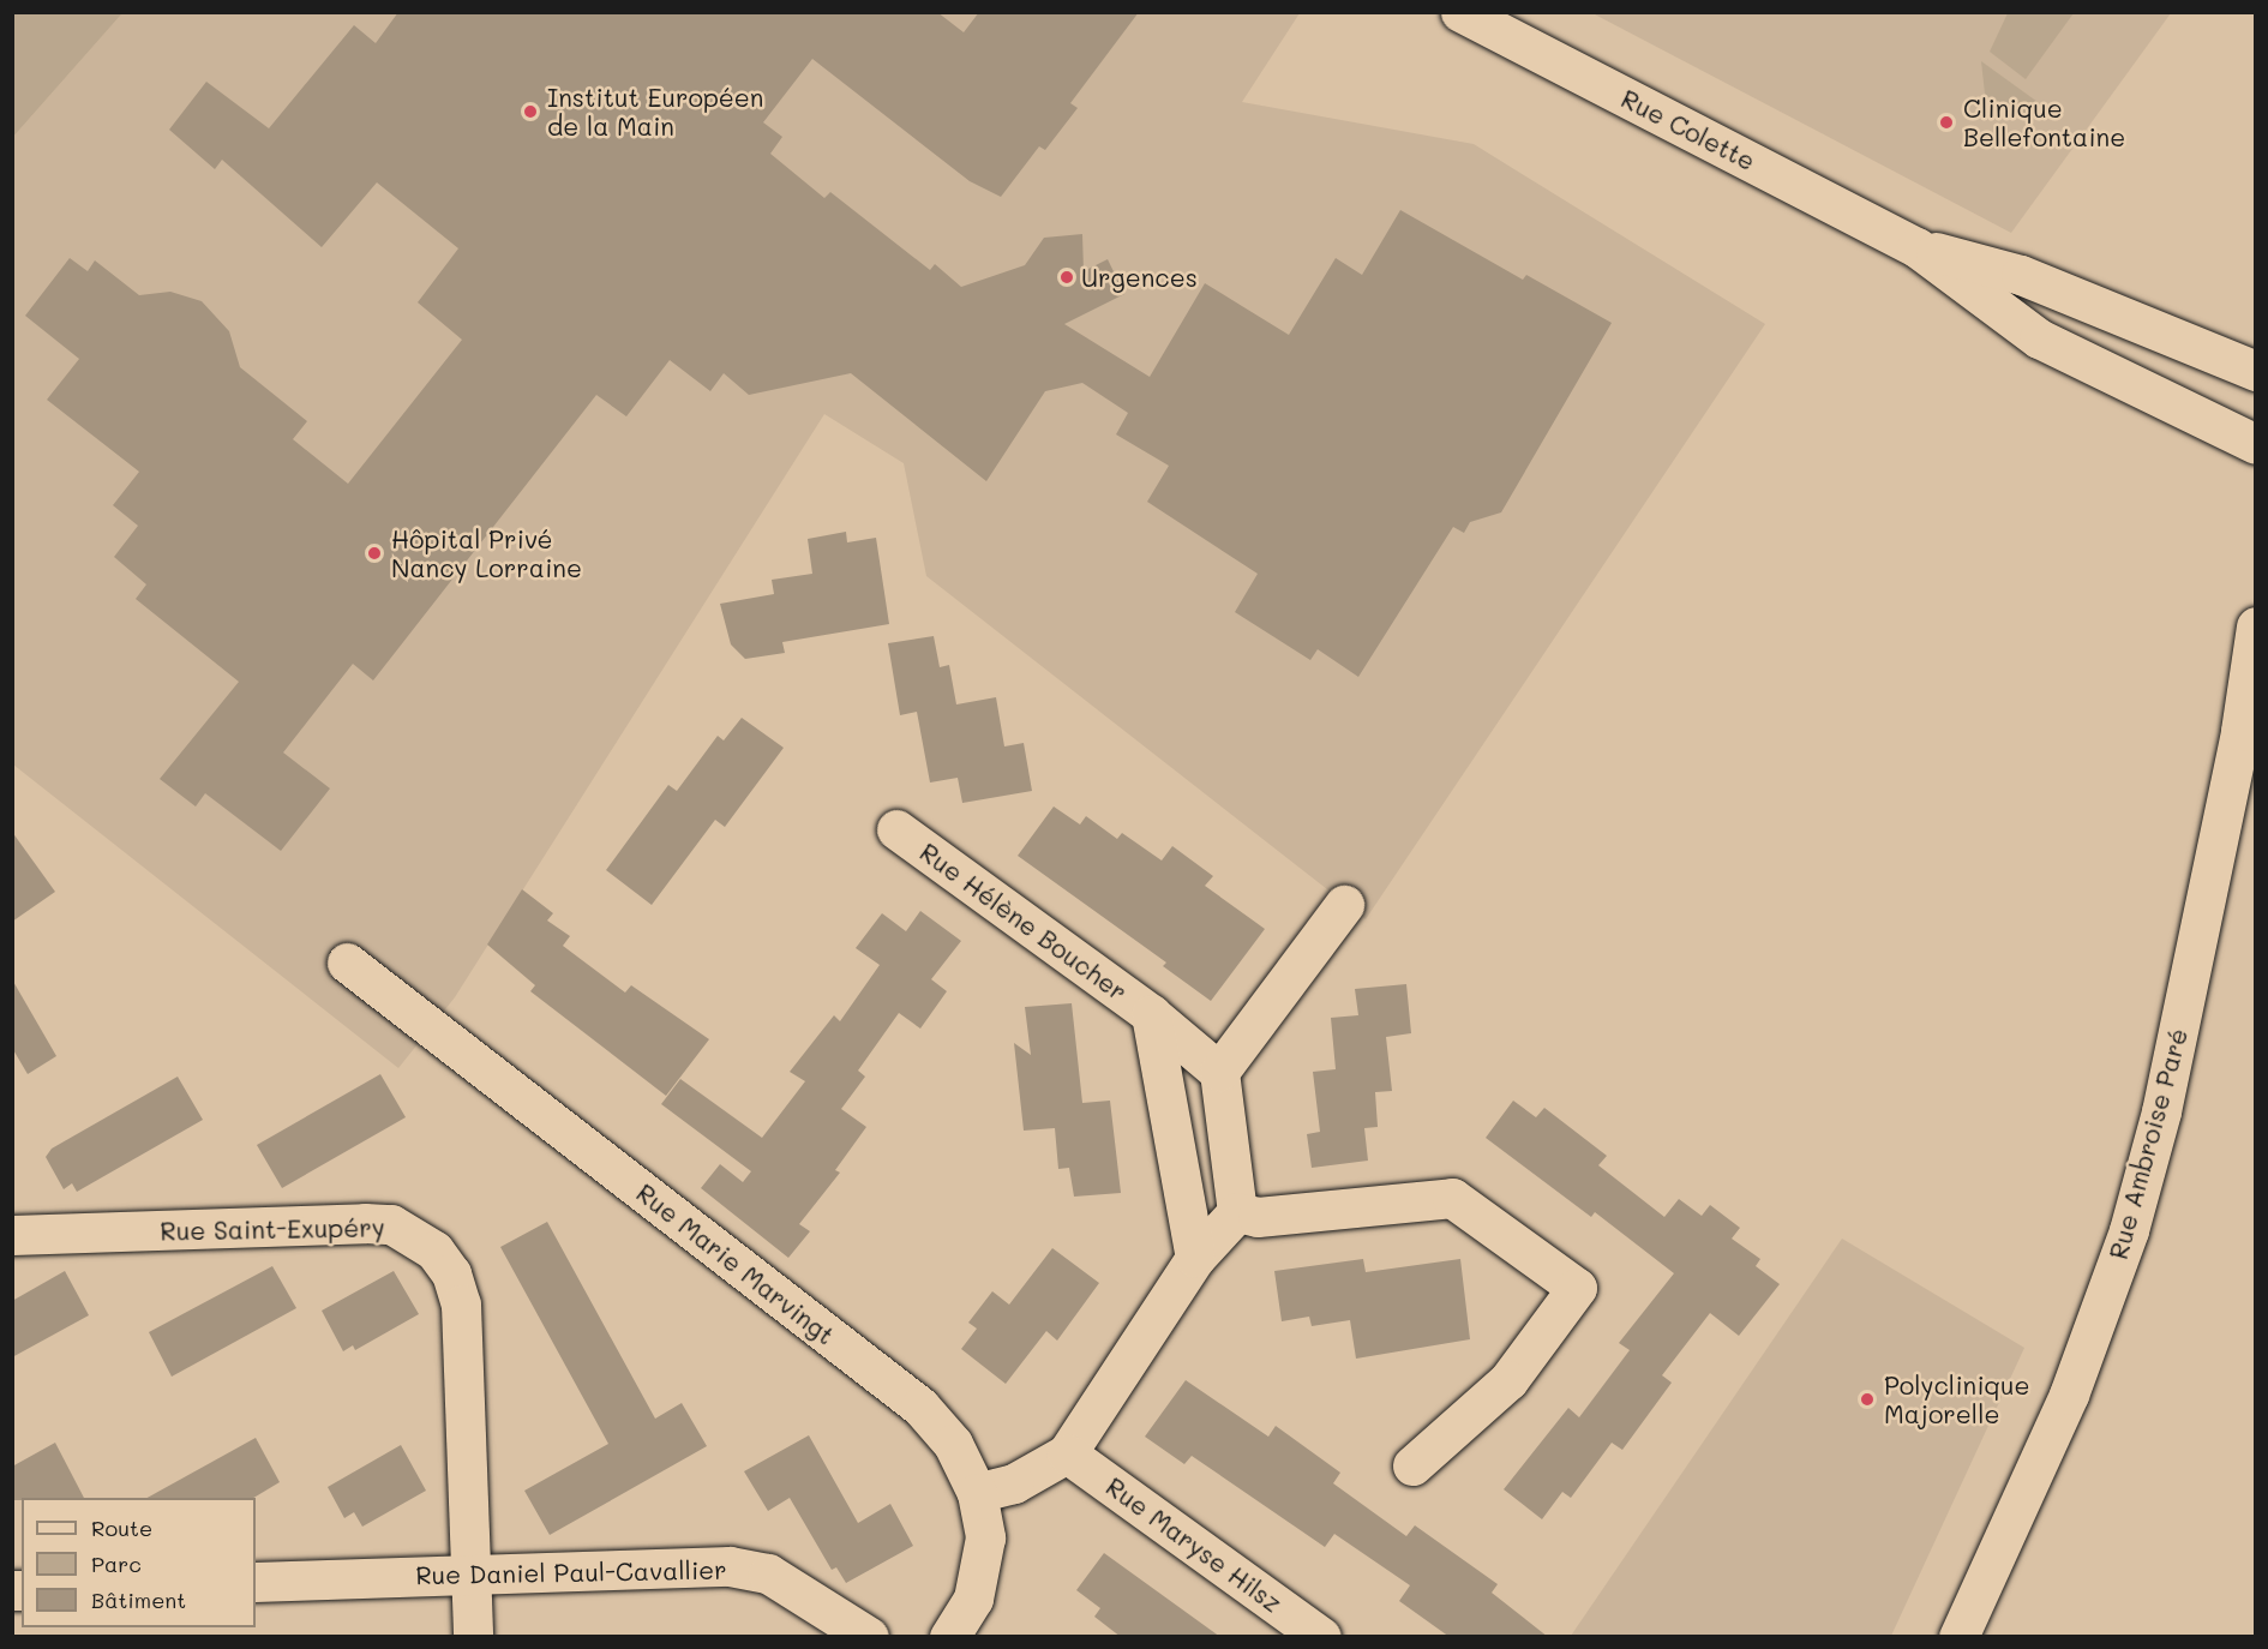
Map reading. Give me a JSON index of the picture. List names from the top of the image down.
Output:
{
  "streets": {
    "street": [
      "Rue Colette",
      "Rue Hélène Boucher",
      "Rue Ambroise Paré",
      "Rue Saint-Exupéry",
      "Rue Marie Marvingt",
      "Rue Maryse Hilsz",
      "Rue Daniel Paul-Cavallier"
    ]
  },
  "crossings": [
    ["Rue Saint-Exupéry", "Rue Daniel Paul-Cavallier"]
  ],
  "places": [
    "Institut Européen de la Main",
    "Clinique Bellefontaine",
    "Urgences",
    "Hôpital Privé Nancy Lorraine",
    "Polyclinique Majorelle"
  ],
  "legend": ["Route", "Parc", "Bâtiment"]
}
